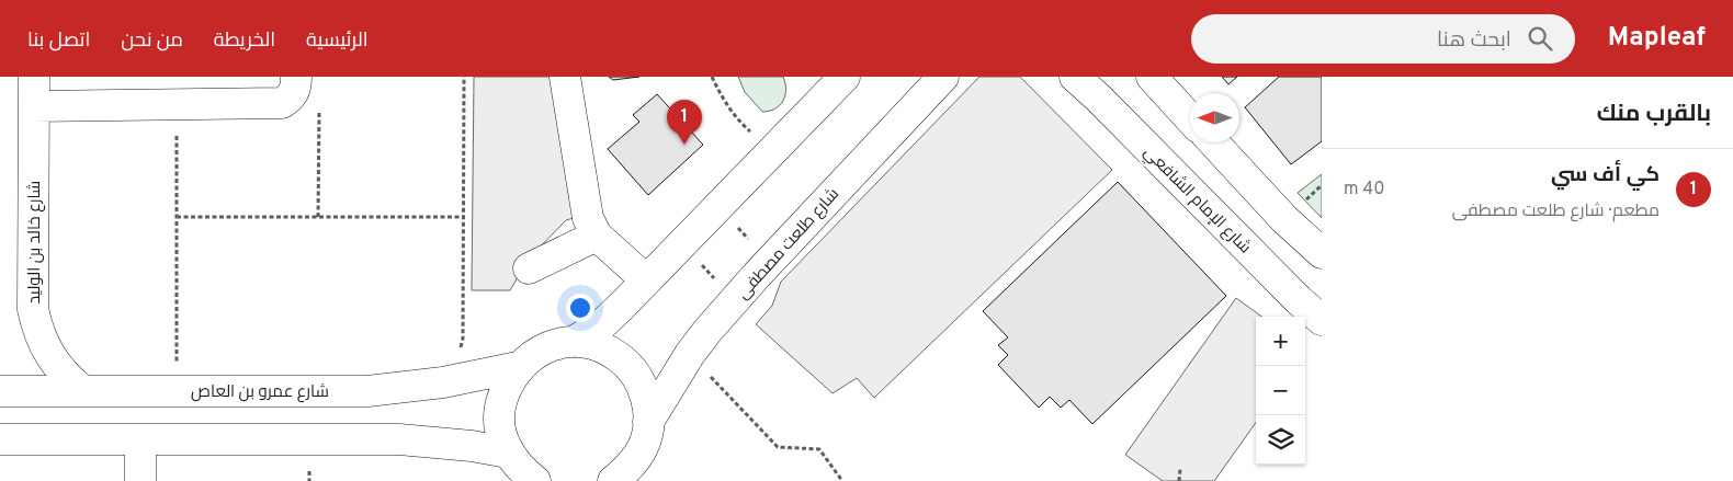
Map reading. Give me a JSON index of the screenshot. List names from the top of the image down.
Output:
{
  "streets": {
    "street": [
      "شارع الإمام الشافعي",
      "شارع خالد بن الوليد",
      "شارع طلعت مصطفى",
      "شارع عمرو بن العاص"
    ]
  },
  "crossings": [
    ["شارع خالد بن الوليد", "شارع عمرو بن العاص"]
  ],
  "north": "left",
  "page": {
    "header": "Mapleaf",
    "search": "ابحث هنا",
    "nav": [
      "الرئيسية",
      "الخريطة",
      "من نحن",
      "اتصل بنا"
    ],
    "heading": "بالقرب منك",
    "pins": "1",
    "list": [
      {
        "mark": "1",
        "name": "كي أف سي",
        "note": "مطعم · شارع طلعت مصطفى",
        "value": "40 m"
      }
    ],
    "map_buttons": ["+", "−"]
  }
}
